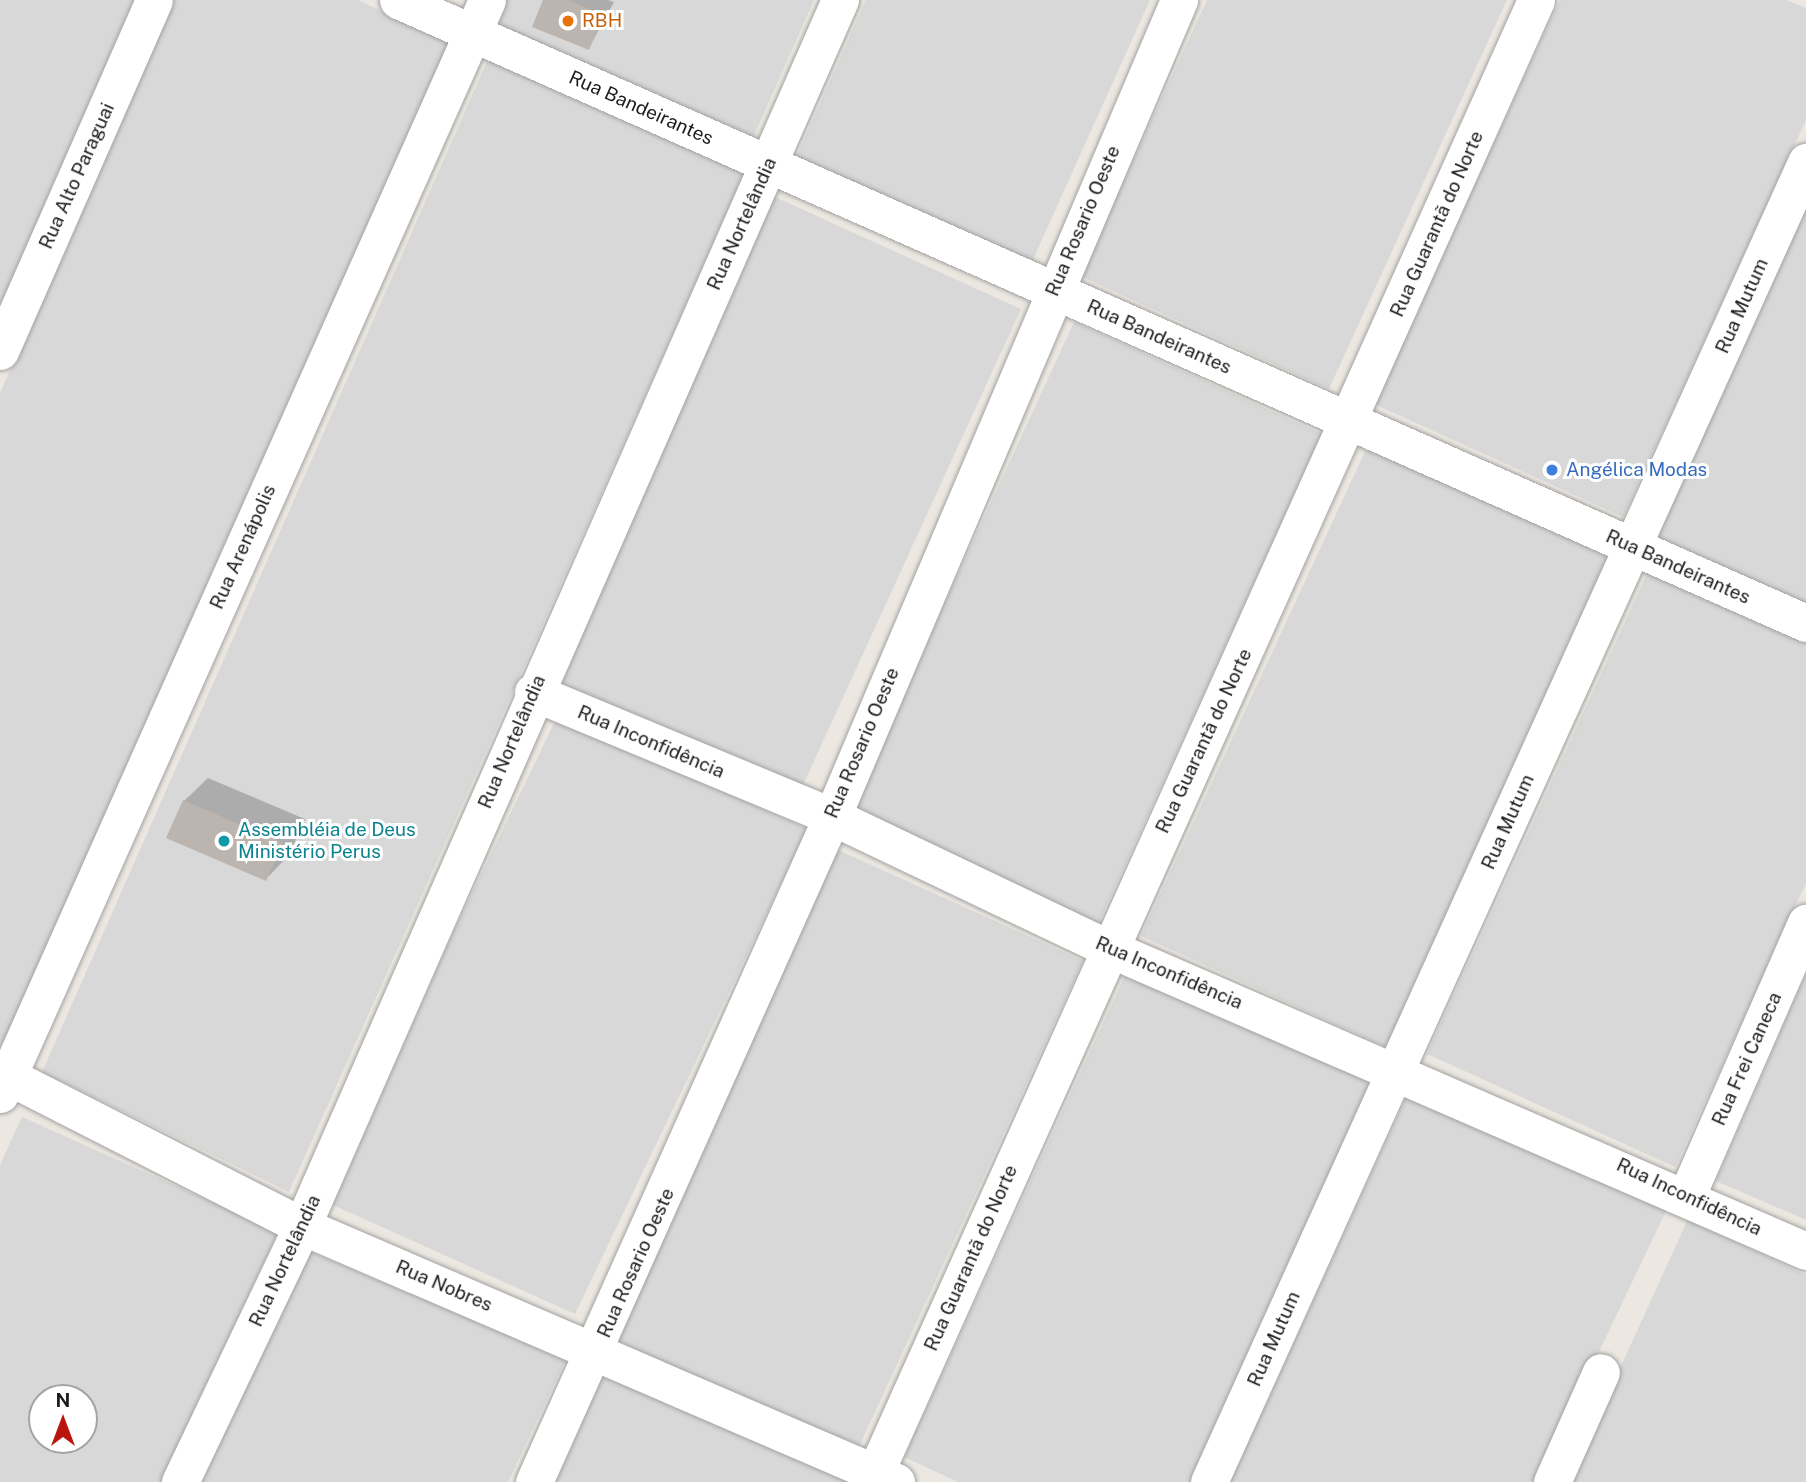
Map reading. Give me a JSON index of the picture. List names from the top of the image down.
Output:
{
  "streets": {
    "street": [
      "Rua Bandeirantes",
      "Rua Alto Paraguai",
      "Rua Rosario Oeste",
      "Rua Nortelândia",
      "Rua Guarantã do Norte",
      "Rua Mutum",
      "Rua Arenápolis",
      "Rua Inconfidência",
      "Rua Frei Caneca",
      "Rua Nobres"
    ]
  },
  "crossings": [
    ["Rua Bandeirantes", "Rua Rosario Oeste"],
    ["Rua Bandeirantes", "Rua Nortelândia"],
    ["Rua Bandeirantes", "Rua Guarantã do Norte"],
    ["Rua Bandeirantes", "Rua Mutum"],
    ["Rua Bandeirantes", "Rua Arenápolis"],
    ["Rua Rosario Oeste", "Rua Inconfidência"],
    ["Rua Rosario Oeste", "Rua Nobres"],
    ["Rua Nortelândia", "Rua Inconfidência"],
    ["Rua Nortelândia", "Rua Nobres"],
    ["Rua Guarantã do Norte", "Rua Inconfidência"],
    ["Rua Guarantã do Norte", "Rua Nobres"],
    ["Rua Mutum", "Rua Inconfidência"],
    ["Rua Arenápolis", "Rua Nobres"],
    ["Rua Inconfidência", "Rua Frei Caneca"]
  ],
  "places": ["RBH", "Angélica Modas", "Assembléia de Deus Ministério Perus"],
  "north": "top"
}
